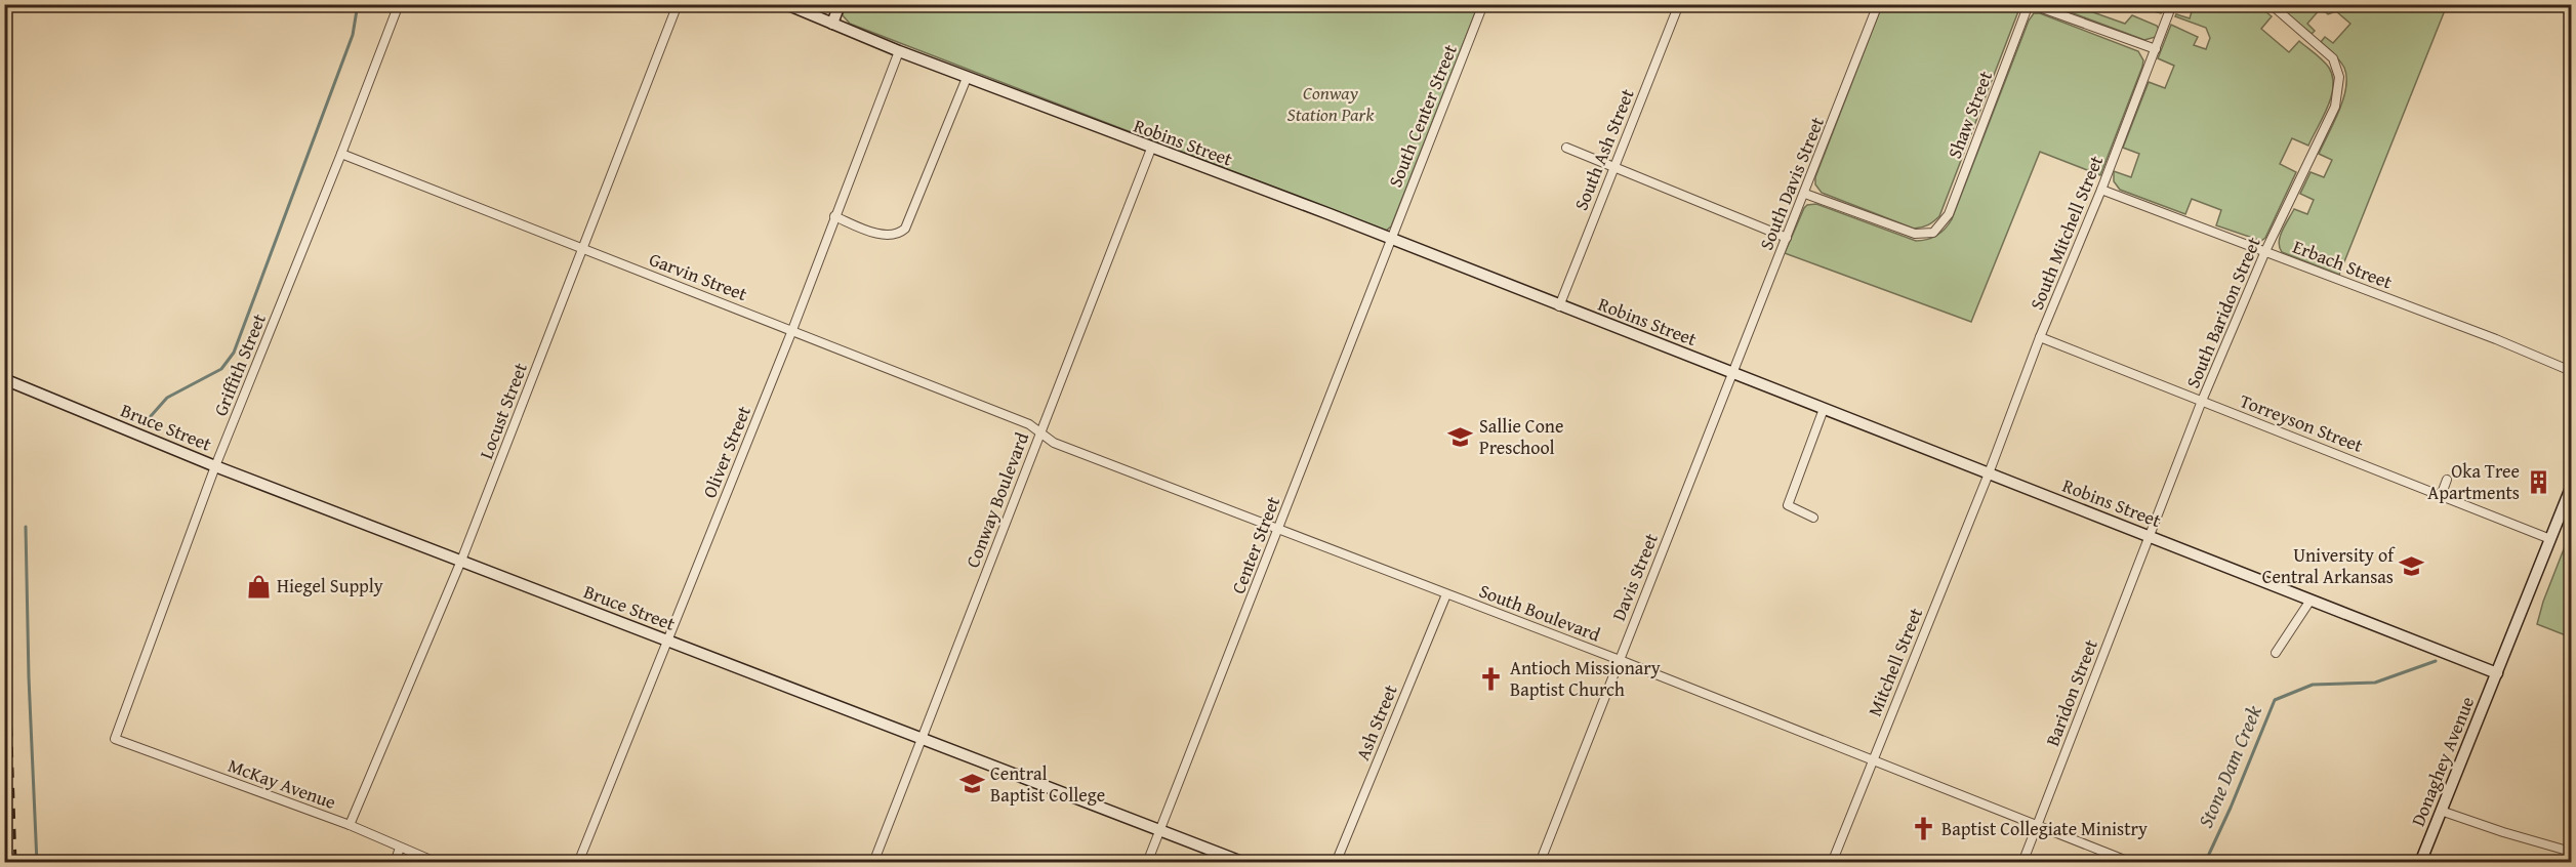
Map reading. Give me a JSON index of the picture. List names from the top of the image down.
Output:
{
  "streets": {
    "street": [
      "Shaw Street",
      "South Center Street",
      "Robins Street",
      "South Ash Street",
      "South Davis Street",
      "South Mitchell Street",
      "Erbach Street",
      "Garvin Street",
      "South Baridon Street",
      "Griffith Street",
      "Locust Street",
      "Torreyson Street",
      "Bruce Street",
      "Oliver Street",
      "Conway Boulevard",
      "Center Street",
      "Davis Street",
      "South Boulevard",
      "Mitchell Street",
      "Baridon Street",
      "Ash Street",
      "Donaghey Avenue",
      "McKay Avenue"
    ]
  },
  "crossings": [
    ["Shaw Street", "South Davis Street"],
    ["South Center Street", "Robins Street"],
    ["South Center Street", "Center Street"],
    ["Robins Street", "South Ash Street"],
    ["Robins Street", "South Davis Street"],
    ["Robins Street", "South Mitchell Street"],
    ["Robins Street", "South Baridon Street"],
    ["Robins Street", "Oliver Street"],
    ["Robins Street", "Conway Boulevard"],
    ["Robins Street", "Center Street"],
    ["Robins Street", "Davis Street"],
    ["Robins Street", "Mitchell Street"],
    ["Robins Street", "Baridon Street"],
    ["Robins Street", "Donaghey Avenue"],
    ["South Davis Street", "Davis Street"],
    ["South Mitchell Street", "Erbach Street"],
    ["South Mitchell Street", "Torreyson Street"],
    ["South Mitchell Street", "Mitchell Street"],
    ["Erbach Street", "South Baridon Street"],
    ["Garvin Street", "Griffith Street"],
    ["Garvin Street", "Locust Street"],
    ["Garvin Street", "Oliver Street"],
    ["Garvin Street", "Conway Boulevard"],
    ["Garvin Street", "South Boulevard"],
    ["South Baridon Street", "Torreyson Street"],
    ["South Baridon Street", "Baridon Street"],
    ["Griffith Street", "Bruce Street"],
    ["Griffith Street", "McKay Avenue"],
    ["Locust Street", "Bruce Street"],
    ["Locust Street", "McKay Avenue"],
    ["Torreyson Street", "Donaghey Avenue"],
    ["Bruce Street", "Oliver Street"],
    ["Bruce Street", "Conway Boulevard"],
    ["Bruce Street", "Center Street"],
    ["Conway Boulevard", "South Boulevard"],
    ["Center Street", "South Boulevard"],
    ["Davis Street", "South Boulevard"],
    ["South Boulevard", "Mitchell Street"],
    ["South Boulevard", "Baridon Street"],
    ["South Boulevard", "Ash Street"]
  ],
  "water": ["Stone Dam Creek"],
  "parks": ["Conway Station Park"],
  "places": {
    "school or university": ["Sallie Cone Preschool", "University of Central Arkansas", "Central Baptist College"],
    "building": ["Oka Tree Apartments"],
    "shop": ["Hiegel Supply"],
    "church": ["Antioch Missionary Baptist Church", "Baptist Collegiate Ministry"]
  }
}
